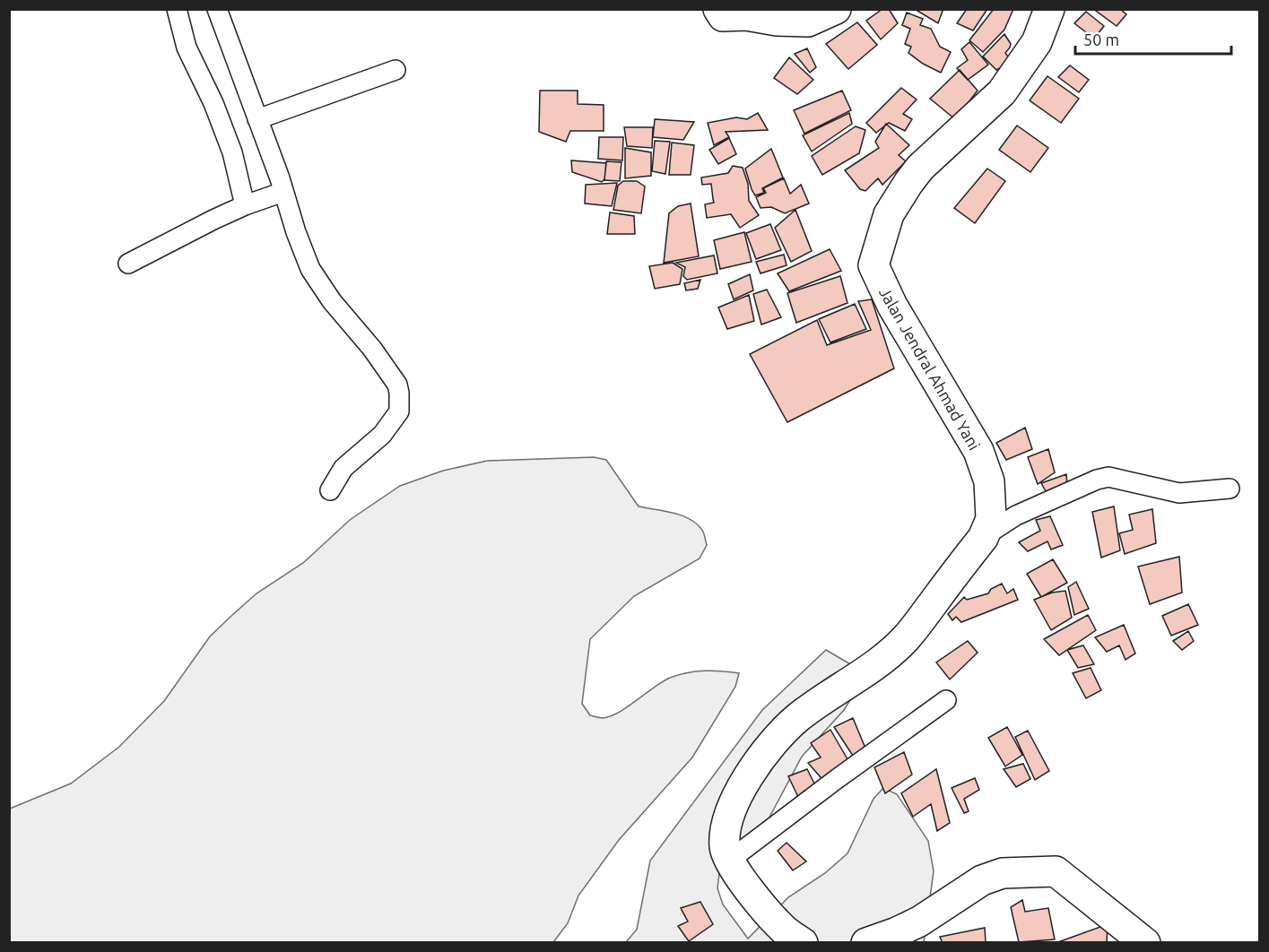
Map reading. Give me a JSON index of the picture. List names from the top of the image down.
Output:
{
  "streets": {
    "main road": ["Jalan Jendral Ahmad Yani"]
  },
  "scale_bar": "50 m"
}
